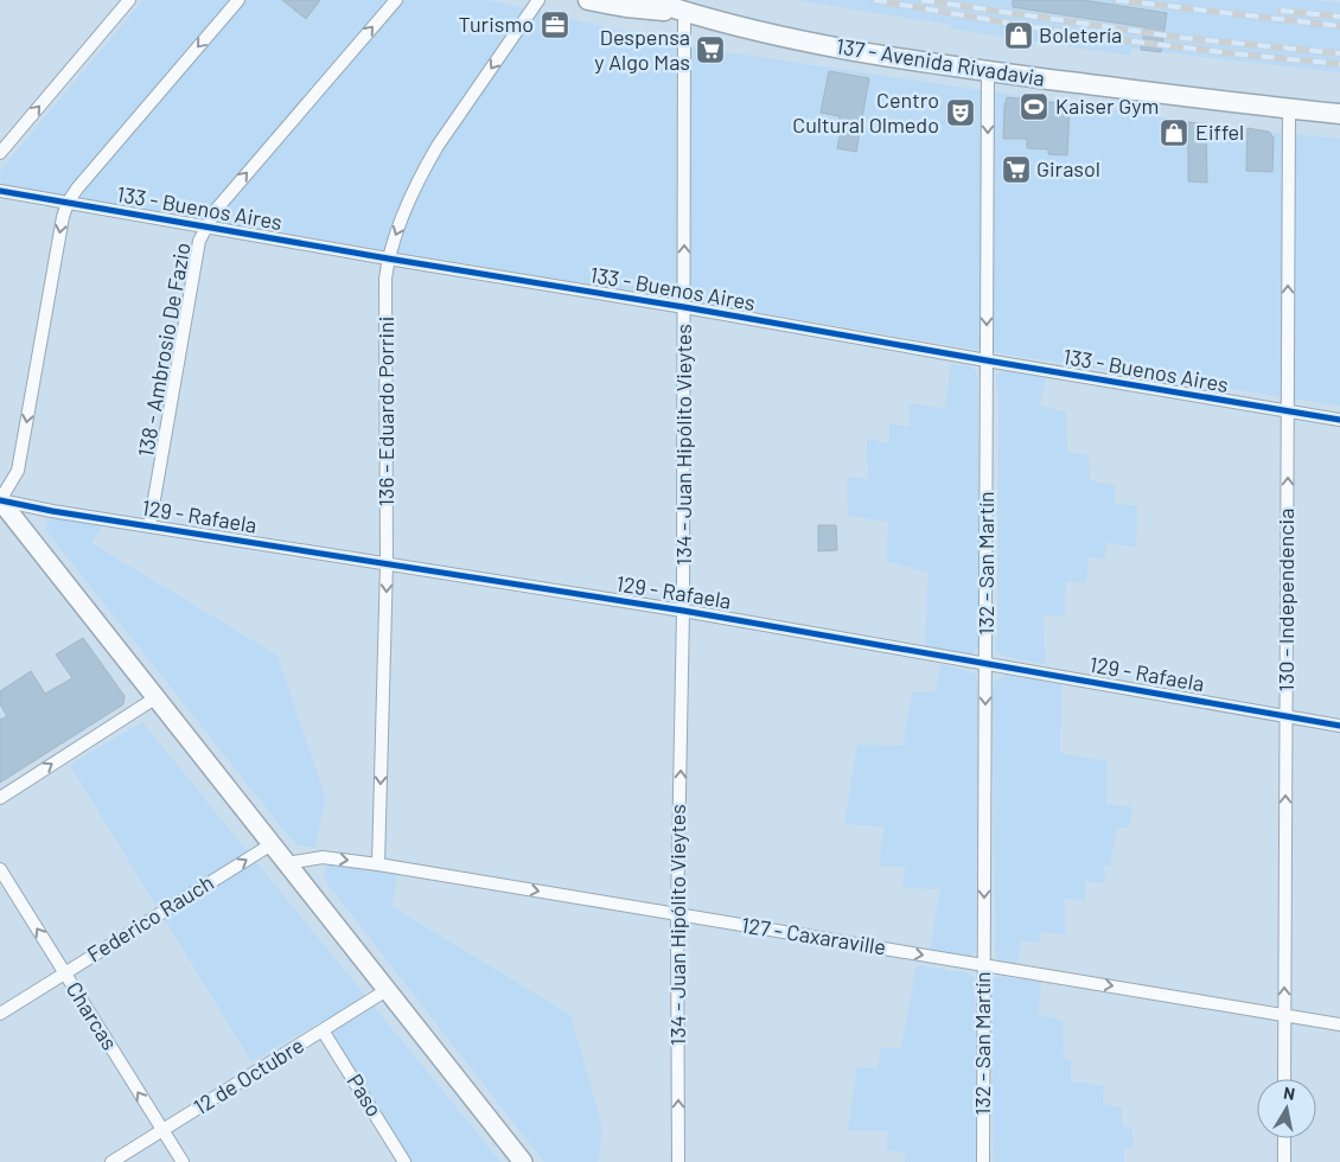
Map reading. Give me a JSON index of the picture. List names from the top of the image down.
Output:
{
  "streets": {
    "main road": ["137 - Avenida Rivadavia"],
    "street": [
      "133 - Buenos Aires",
      "138 - Ambrosio De Fazio",
      "136 - Eduardo Porrini",
      "134 - Juan Hipólito Vieytes",
      "129 - Rafaela",
      "132 - San Martín",
      "130 - Independencia",
      "Federico Rauch",
      "127 - Caxaraville",
      "Charcas",
      "12 de Octubre",
      "Paso"
    ]
  },
  "crossings": [
    ["137 - Avenida Rivadavia", "134 - Juan Hipólito Vieytes"],
    ["137 - Avenida Rivadavia", "132 - San Martín"],
    ["137 - Avenida Rivadavia", "130 - Independencia"],
    ["133 - Buenos Aires", "138 - Ambrosio De Fazio"],
    ["133 - Buenos Aires", "136 - Eduardo Porrini"],
    ["133 - Buenos Aires", "134 - Juan Hipólito Vieytes"],
    ["133 - Buenos Aires", "132 - San Martín"],
    ["133 - Buenos Aires", "130 - Independencia"],
    ["138 - Ambrosio De Fazio", "129 - Rafaela"],
    ["136 - Eduardo Porrini", "129 - Rafaela"],
    ["136 - Eduardo Porrini", "127 - Caxaraville"],
    ["134 - Juan Hipólito Vieytes", "129 - Rafaela"],
    ["134 - Juan Hipólito Vieytes", "127 - Caxaraville"],
    ["129 - Rafaela", "132 - San Martín"],
    ["129 - Rafaela", "130 - Independencia"],
    ["132 - San Martín", "127 - Caxaraville"],
    ["130 - Independencia", "127 - Caxaraville"],
    ["Federico Rauch", "Charcas"],
    ["Charcas", "12 de Octubre"],
    ["12 de Octubre", "Paso"]
  ],
  "one_way": [
    "138 - Ambrosio De Fazio",
    "136 - Eduardo Porrini",
    "134 - Juan Hipólito Vieytes",
    "132 - San Martín",
    "130 - Independencia",
    "Federico Rauch",
    "127 - Caxaraville",
    "Charcas"
  ],
  "places": {
    "office": ["Turismo"],
    "shop": ["Boletería", "Eiffel"],
    "supermarket": ["Despensa y Algo Mas", "Girasol"],
    "sports": ["Kaiser Gym"],
    "theatre": ["Centro Cultural Olmedo"]
  },
  "north": "top"
}
